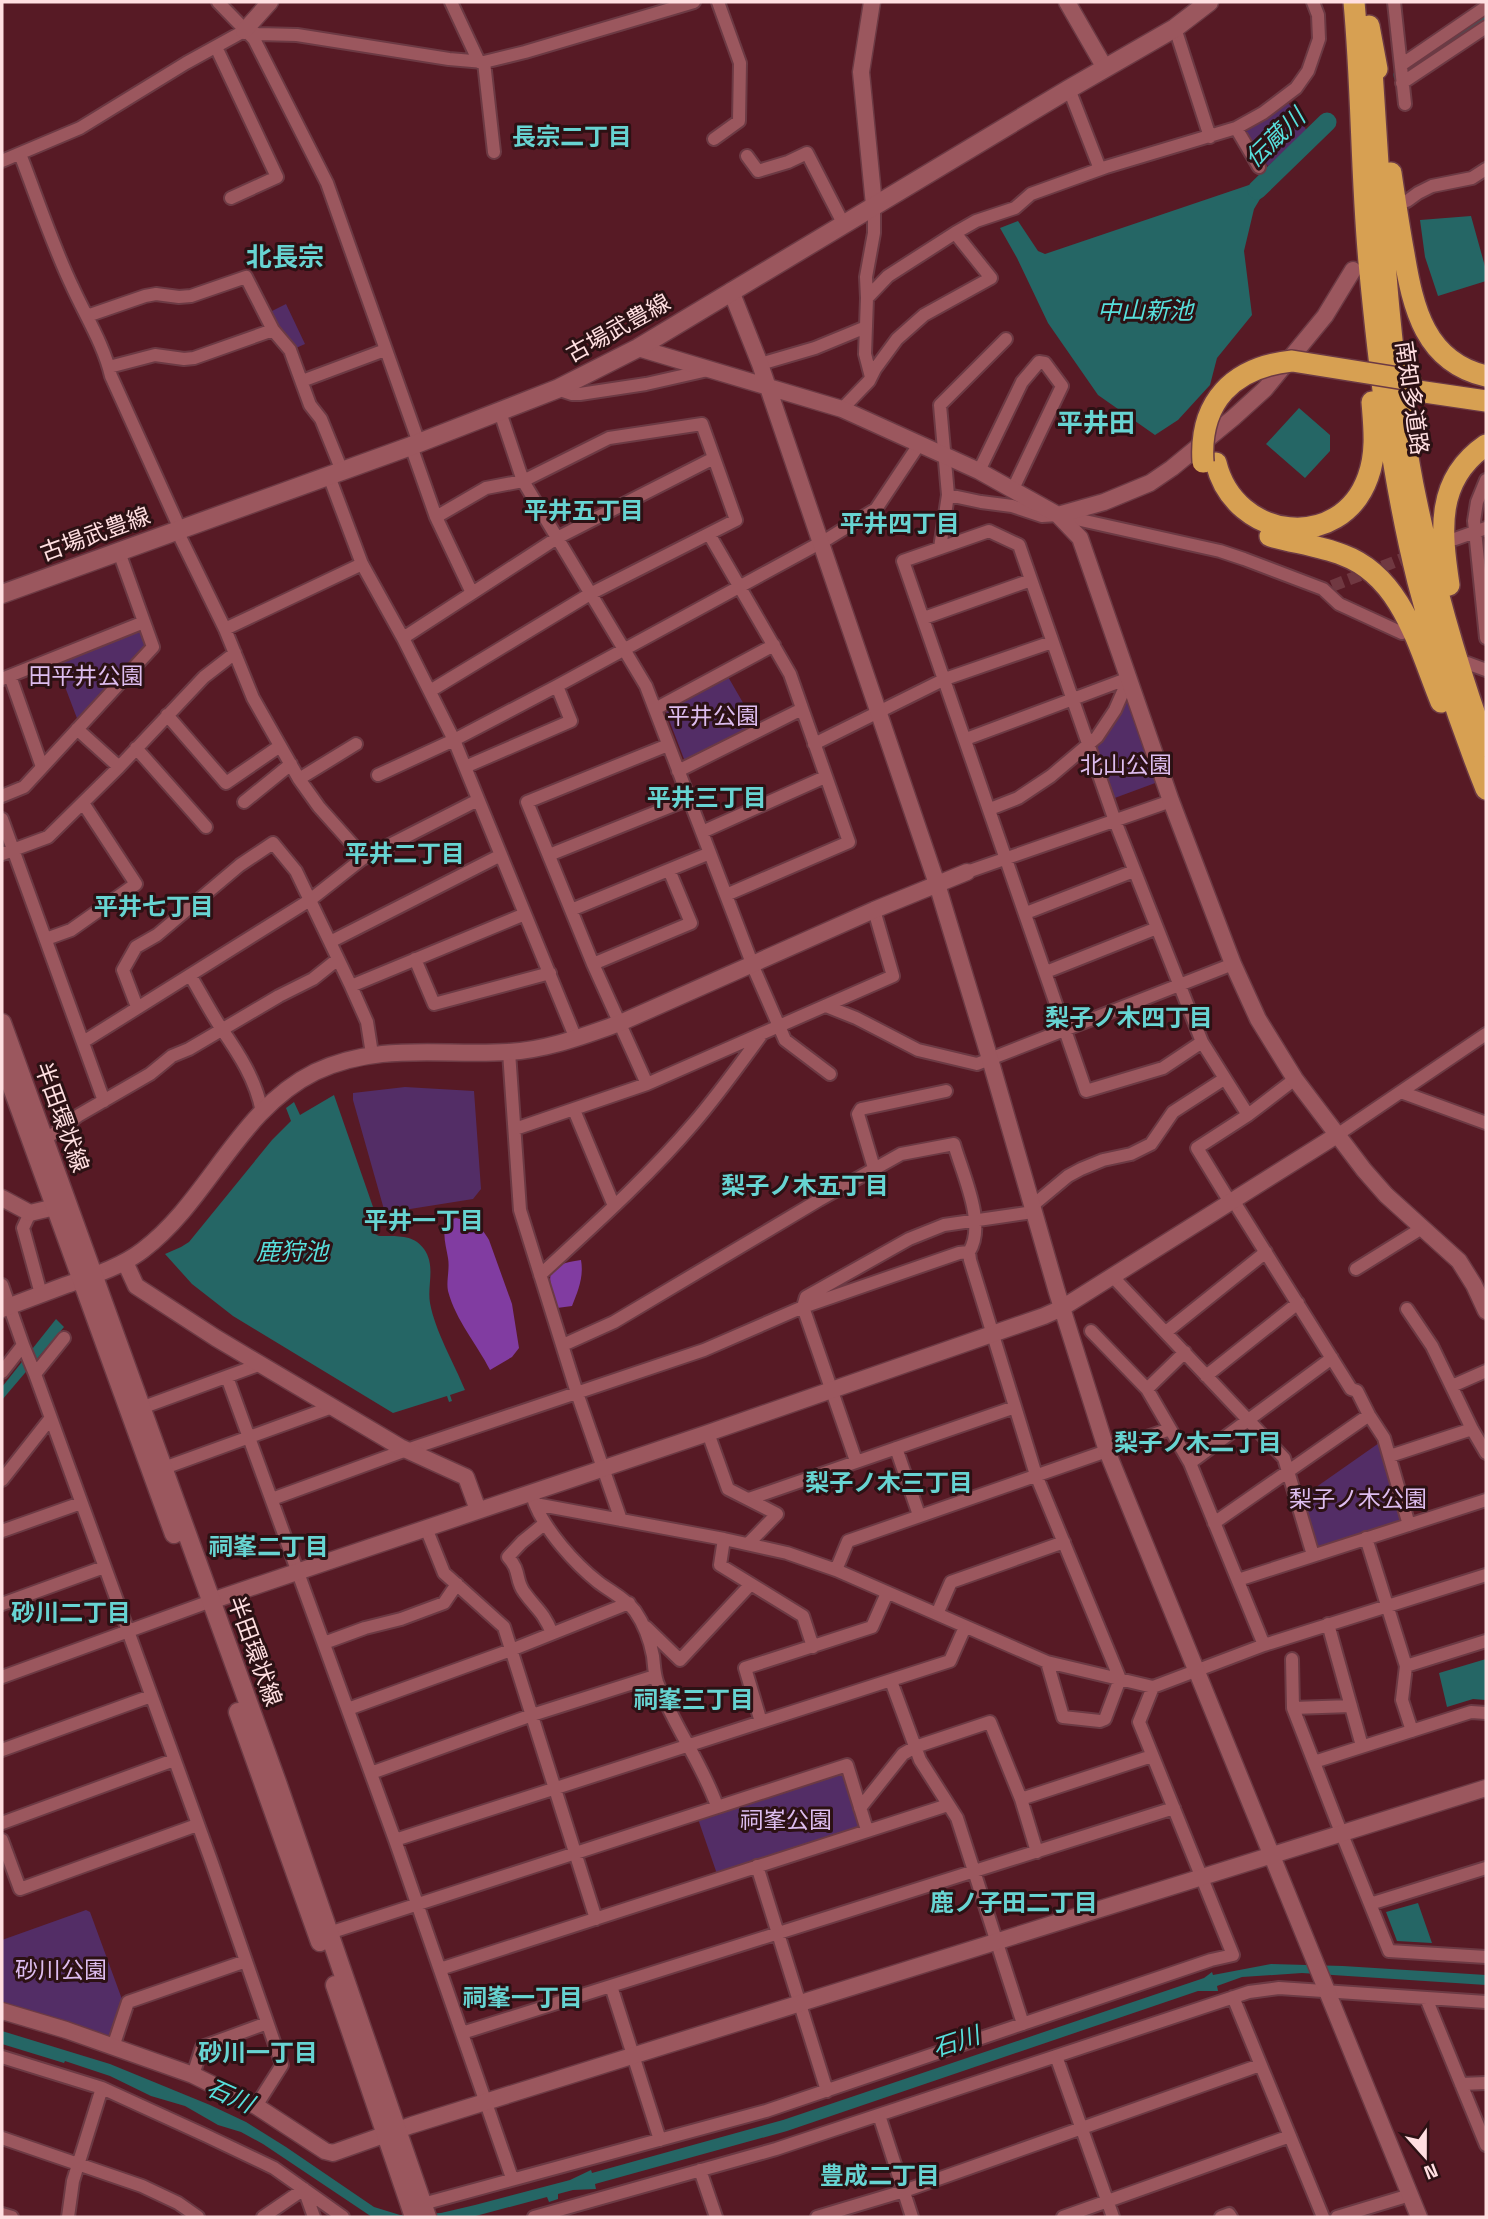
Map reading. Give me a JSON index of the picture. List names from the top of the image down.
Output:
{
  "streets": {
    "highway": ["南知多道路"],
    "main road": ["古場武豊線", "半田環状線"]
  },
  "districts": [
    "長宗二丁目",
    "北長宗",
    "平井田",
    "平井五丁目",
    "平井四丁目",
    "平井三丁目",
    "平井二丁目",
    "平井七丁目",
    "梨子ノ木四丁目",
    "梨子ノ木五丁目",
    "平井一丁目",
    "梨子ノ木二丁目",
    "梨子ノ木三丁目",
    "祠峯二丁目",
    "砂川二丁目",
    "祠峯三丁目",
    "鹿ノ子田二丁目",
    "祠峯一丁目",
    "砂川一丁目",
    "豊成二丁目"
  ],
  "water": [
    "伝蔵川",
    "中山新池",
    "鹿狩池",
    "石川"
  ],
  "parks": [
    "田平井公園",
    "平井公園",
    "北山公園",
    "梨子ノ木公園",
    "祠峯公園",
    "砂川公園"
  ],
  "north": "bottom"
}
